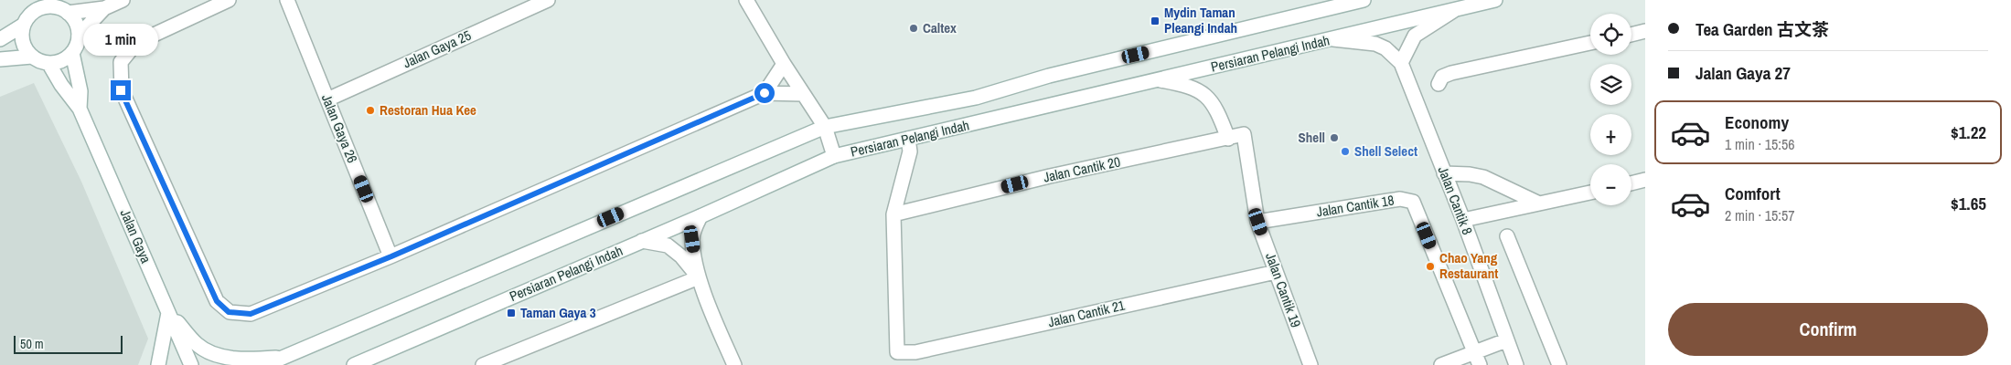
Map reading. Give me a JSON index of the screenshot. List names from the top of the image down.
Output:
{
  "streets": {
    "street": [
      "Jalan Gaya 25",
      "Persiaran Pelangi Indah",
      "Jalan Gaya 26",
      "Jalan Cantik 20",
      "Jalan Cantik 8",
      "Jalan Cantik 18",
      "Jalan Gaya",
      "Jalan Cantik 19",
      "Jalan Cantik 21"
    ]
  },
  "crossings": [
    ["Jalan Gaya 25", "Jalan Gaya 26"],
    ["Jalan Cantik 20", "Jalan Cantik 19"],
    ["Jalan Cantik 20", "Jalan Cantik 21"],
    ["Jalan Cantik 18", "Jalan Cantik 19"],
    ["Jalan Cantik 19", "Jalan Cantik 21"]
  ],
  "places": {
    "transit": ["Mydin Taman Pleangi Indah", "Taman Gaya 3"],
    "other": [
      "Caltex",
      "Restoran Hua Kee",
      "Shell",
      "Shell Select",
      "Chao Yang Restaurant"
    ]
  },
  "scale_bar": "50 m",
  "page": {
    "banner": ["Tea Garden 古文茶", "Jalan Gaya 27"],
    "map_buttons": ["+", "−"],
    "bubble": "1 min",
    "list": [
      {
        "name": "Economy",
        "note": "1 min · 15:56",
        "value": "$1.22"
      },
      {
        "name": "Comfort",
        "note": "2 min · 15:57",
        "value": "$1.65"
      }
    ],
    "buttons": "Confirm",
    "scale": "50 m"
  }
}
